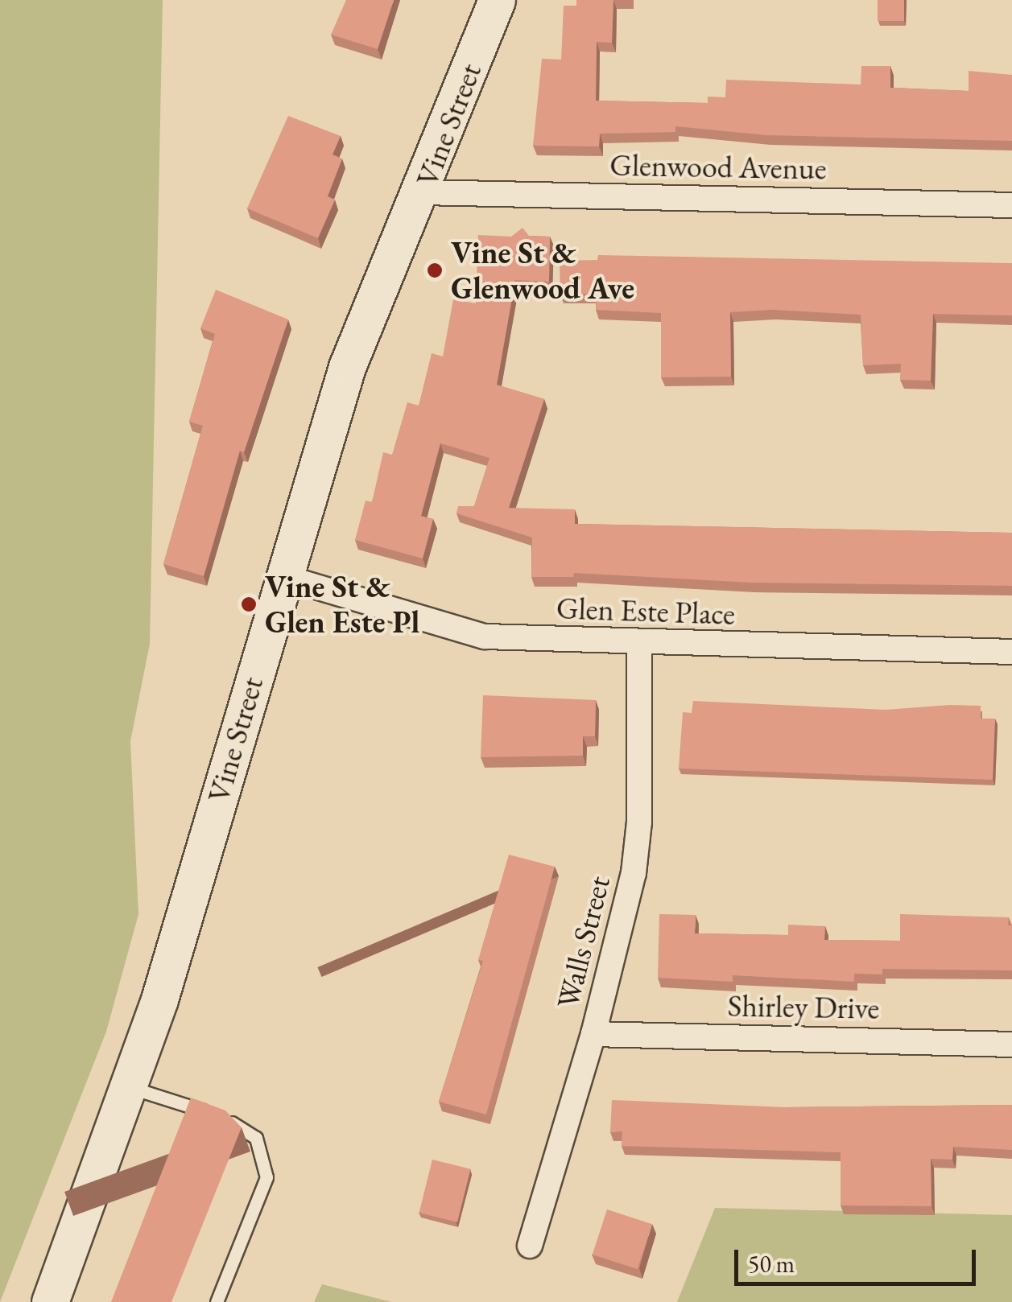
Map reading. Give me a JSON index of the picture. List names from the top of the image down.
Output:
{
  "streets": {
    "main road": ["Vine Street"],
    "street": [
      "Glenwood Avenue",
      "Glen Este Place",
      "Walls Street",
      "Shirley Drive"
    ]
  },
  "crossings": [
    ["Vine Street", "Glenwood Avenue"],
    ["Vine Street", "Glen Este Place"],
    ["Glen Este Place", "Walls Street"],
    ["Walls Street", "Shirley Drive"]
  ],
  "places": ["Vine St & Glenwood Ave", "Vine St & Glen Este Pl"],
  "scale_bar": "50 m"
}
